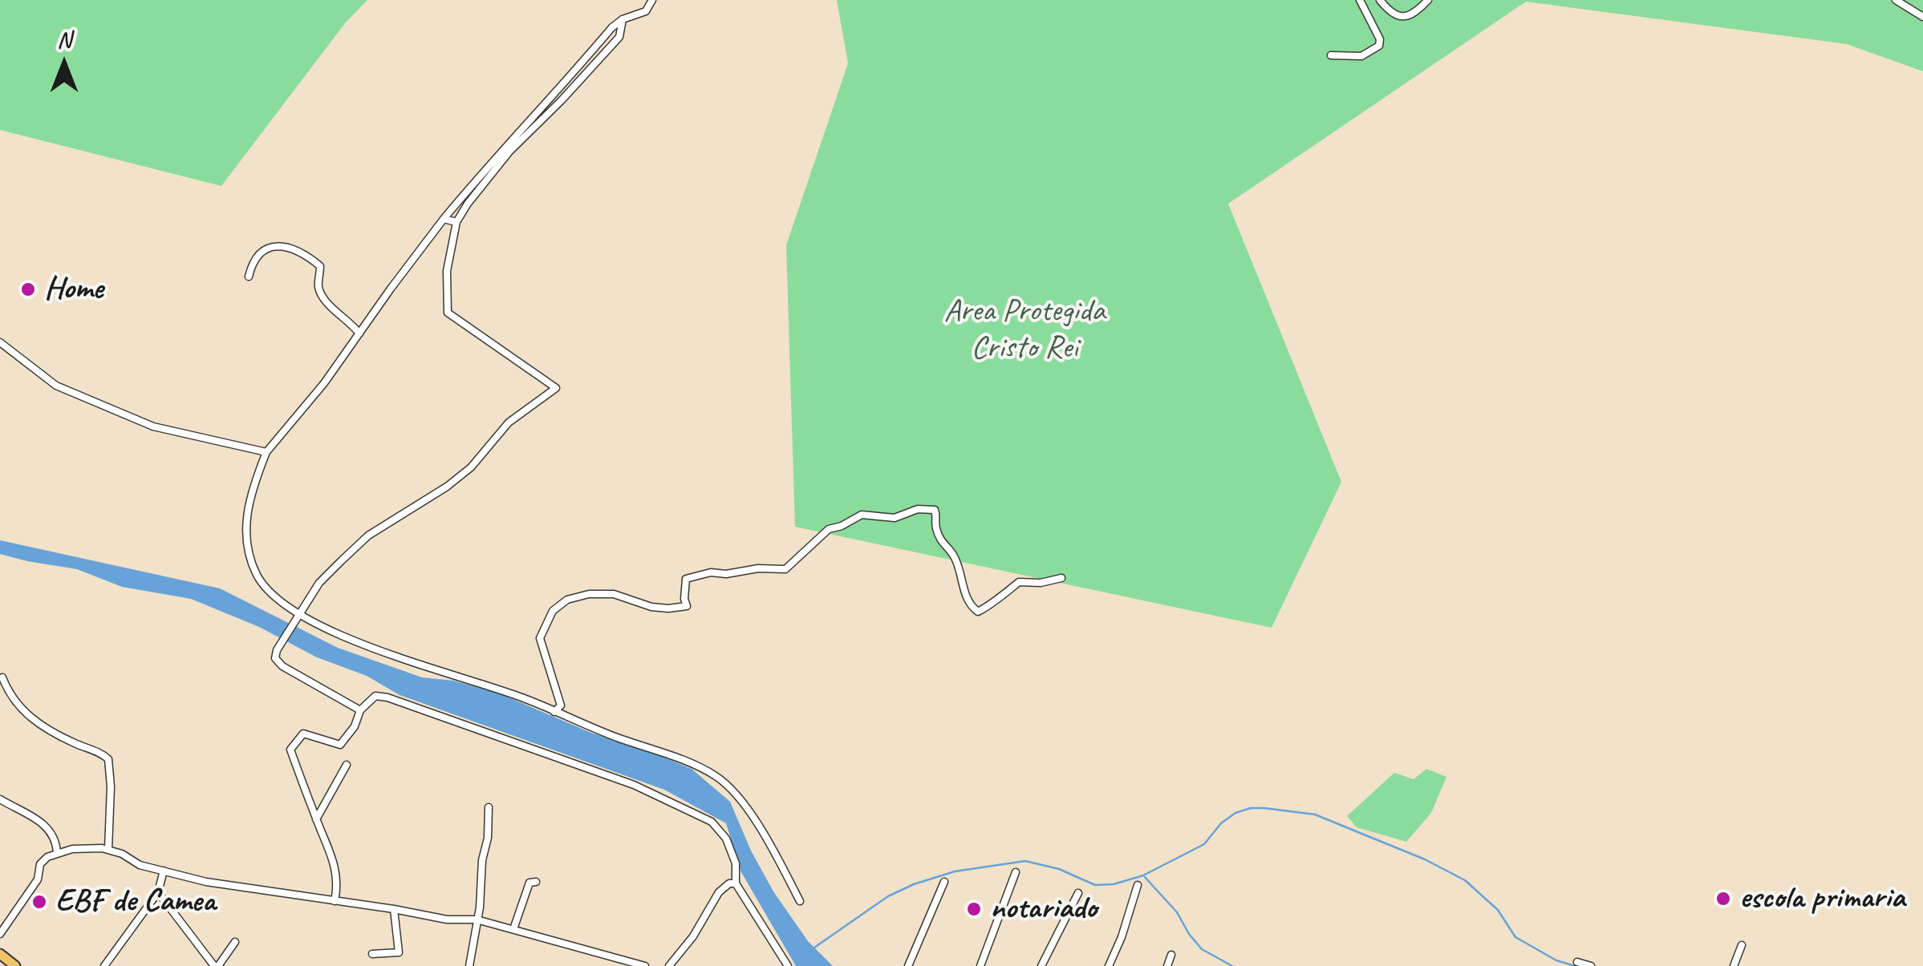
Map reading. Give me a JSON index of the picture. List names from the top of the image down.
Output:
{
  "parks": ["Area Protegida Cristo Rei"],
  "places": [
    "Home",
    "escola primaria",
    "EBF de Camea",
    "notariado"
  ],
  "north": "top"
}
